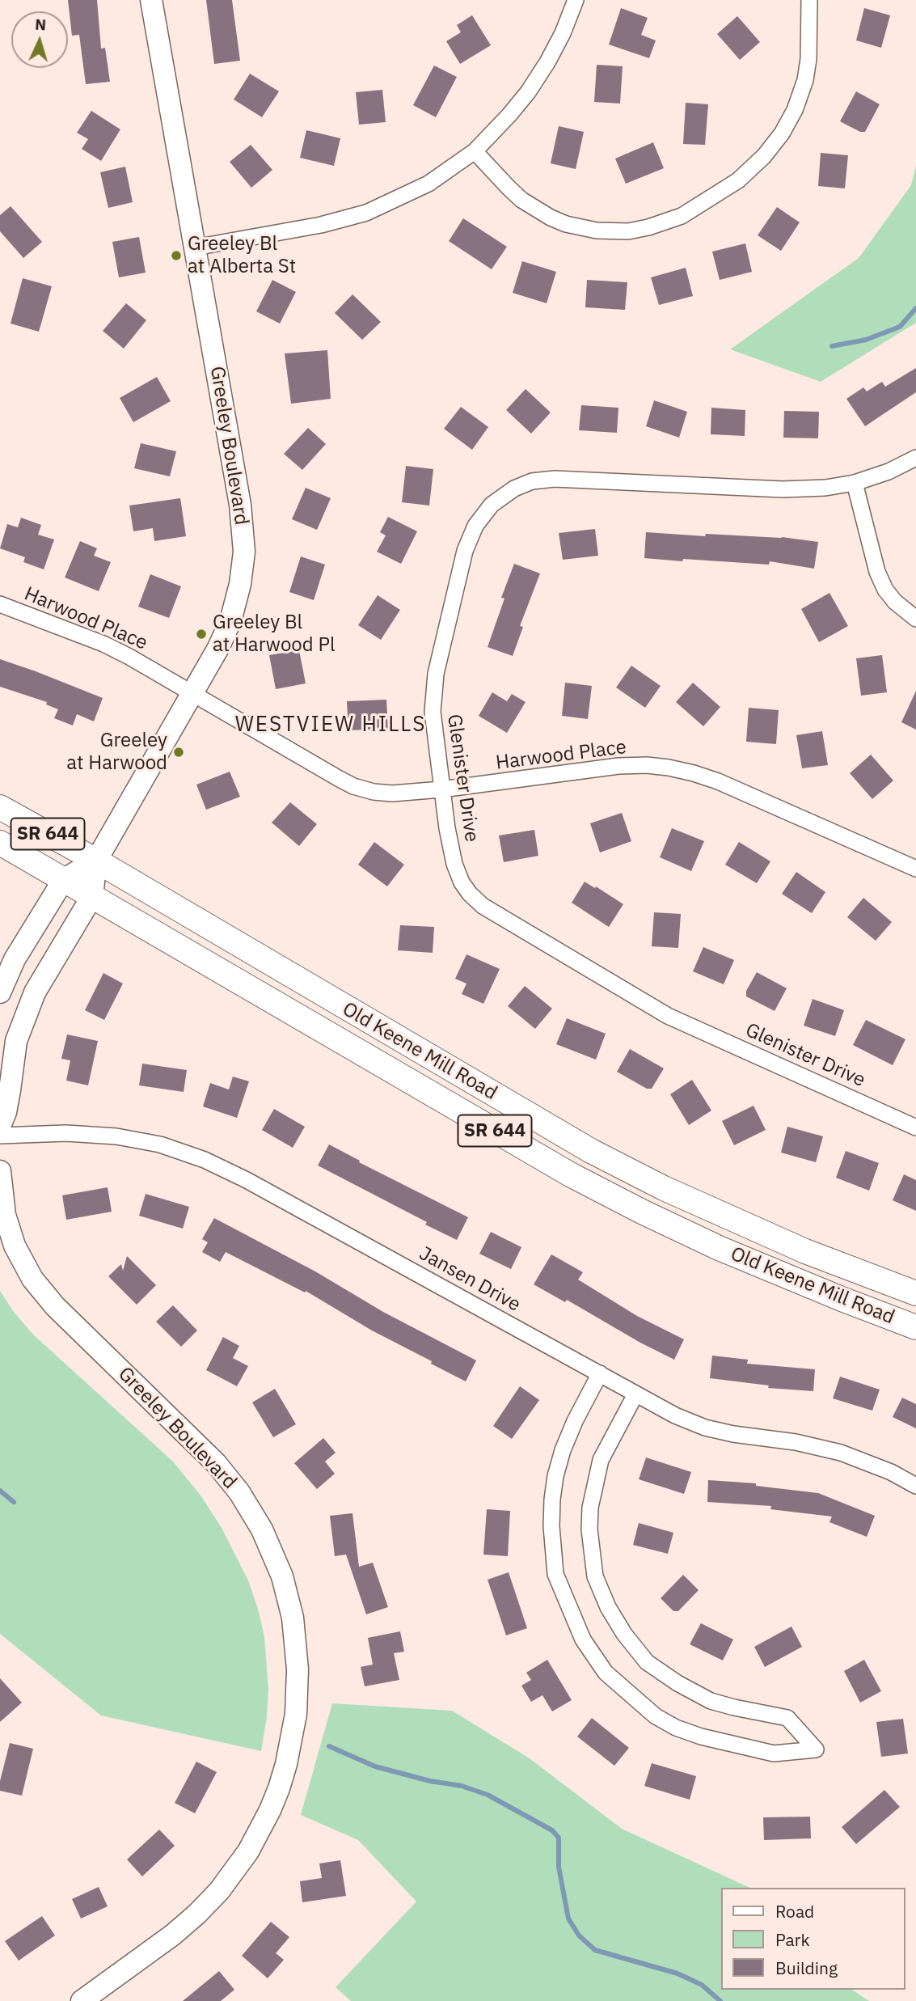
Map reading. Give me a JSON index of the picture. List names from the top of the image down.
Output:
{
  "streets": {
    "main road": ["SR 644", "Old Keene Mill Road"],
    "street": [
      "Greeley Boulevard",
      "Harwood Place",
      "Glenister Drive",
      "Jansen Drive"
    ]
  },
  "crossings": [
    ["Greeley Boulevard", "Harwood Place"],
    ["Greeley Boulevard", "Old Keene Mill Road"],
    ["Harwood Place", "Glenister Drive"]
  ],
  "districts": ["WESTVIEW HILLS"],
  "places": ["Greeley Bl at Alberta St", "Greeley Bl at Harwood Pl", "Greeley at Harwood"],
  "legend": ["Road", "Park", "Building"],
  "north": "top"
}
